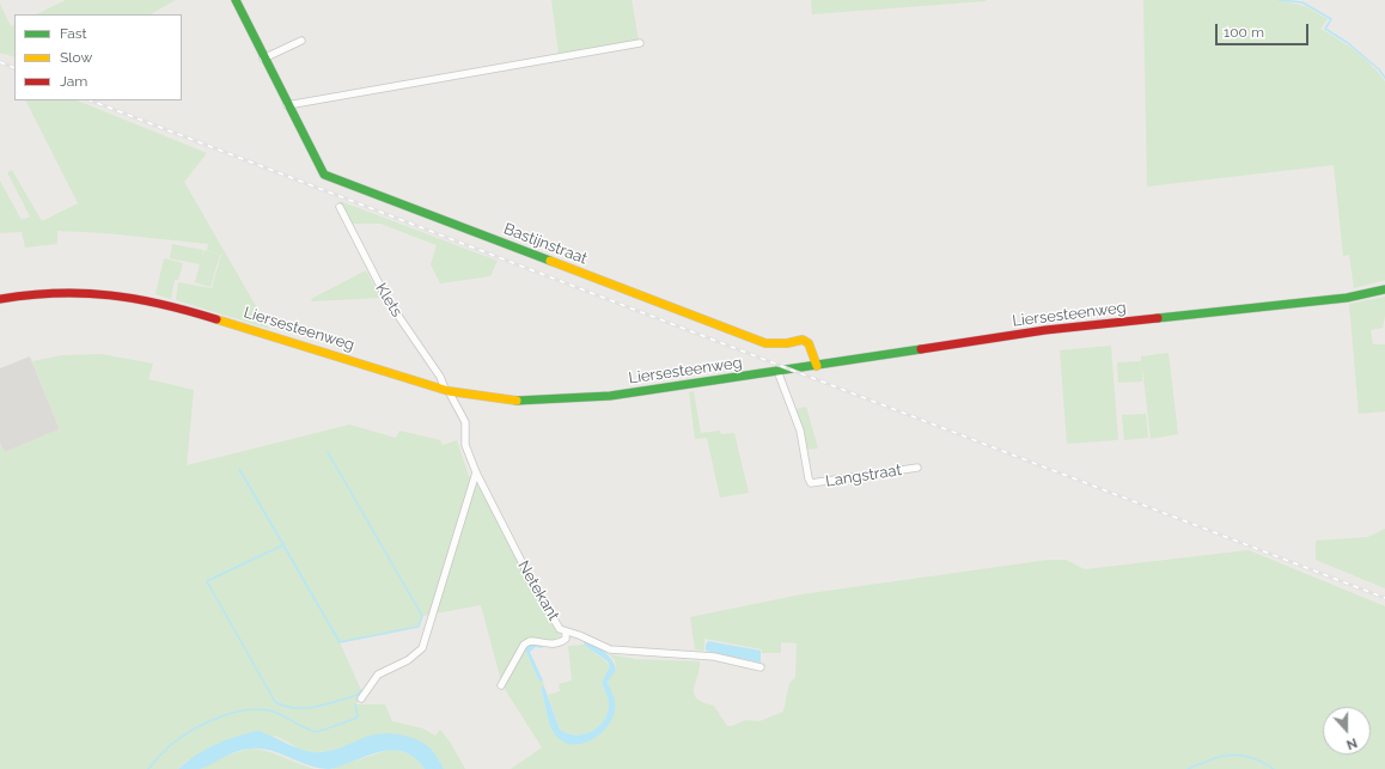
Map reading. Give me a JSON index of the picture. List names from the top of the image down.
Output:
{
  "streets": {
    "street": [
      "Bastijnstraat",
      "Klets",
      "Liersesteenweg",
      "Langstraat",
      "Netekant"
    ]
  },
  "crossings": [
    ["Bastijnstraat", "Liersesteenweg"],
    ["Klets", "Liersesteenweg"],
    ["Klets", "Netekant"],
    ["Liersesteenweg", "Langstraat"],
    ["Liersesteenweg", "Netekant"]
  ],
  "legend": ["Fast", "Slow", "Jam"],
  "scale_bar": "100 m",
  "north": "bottom"
}
